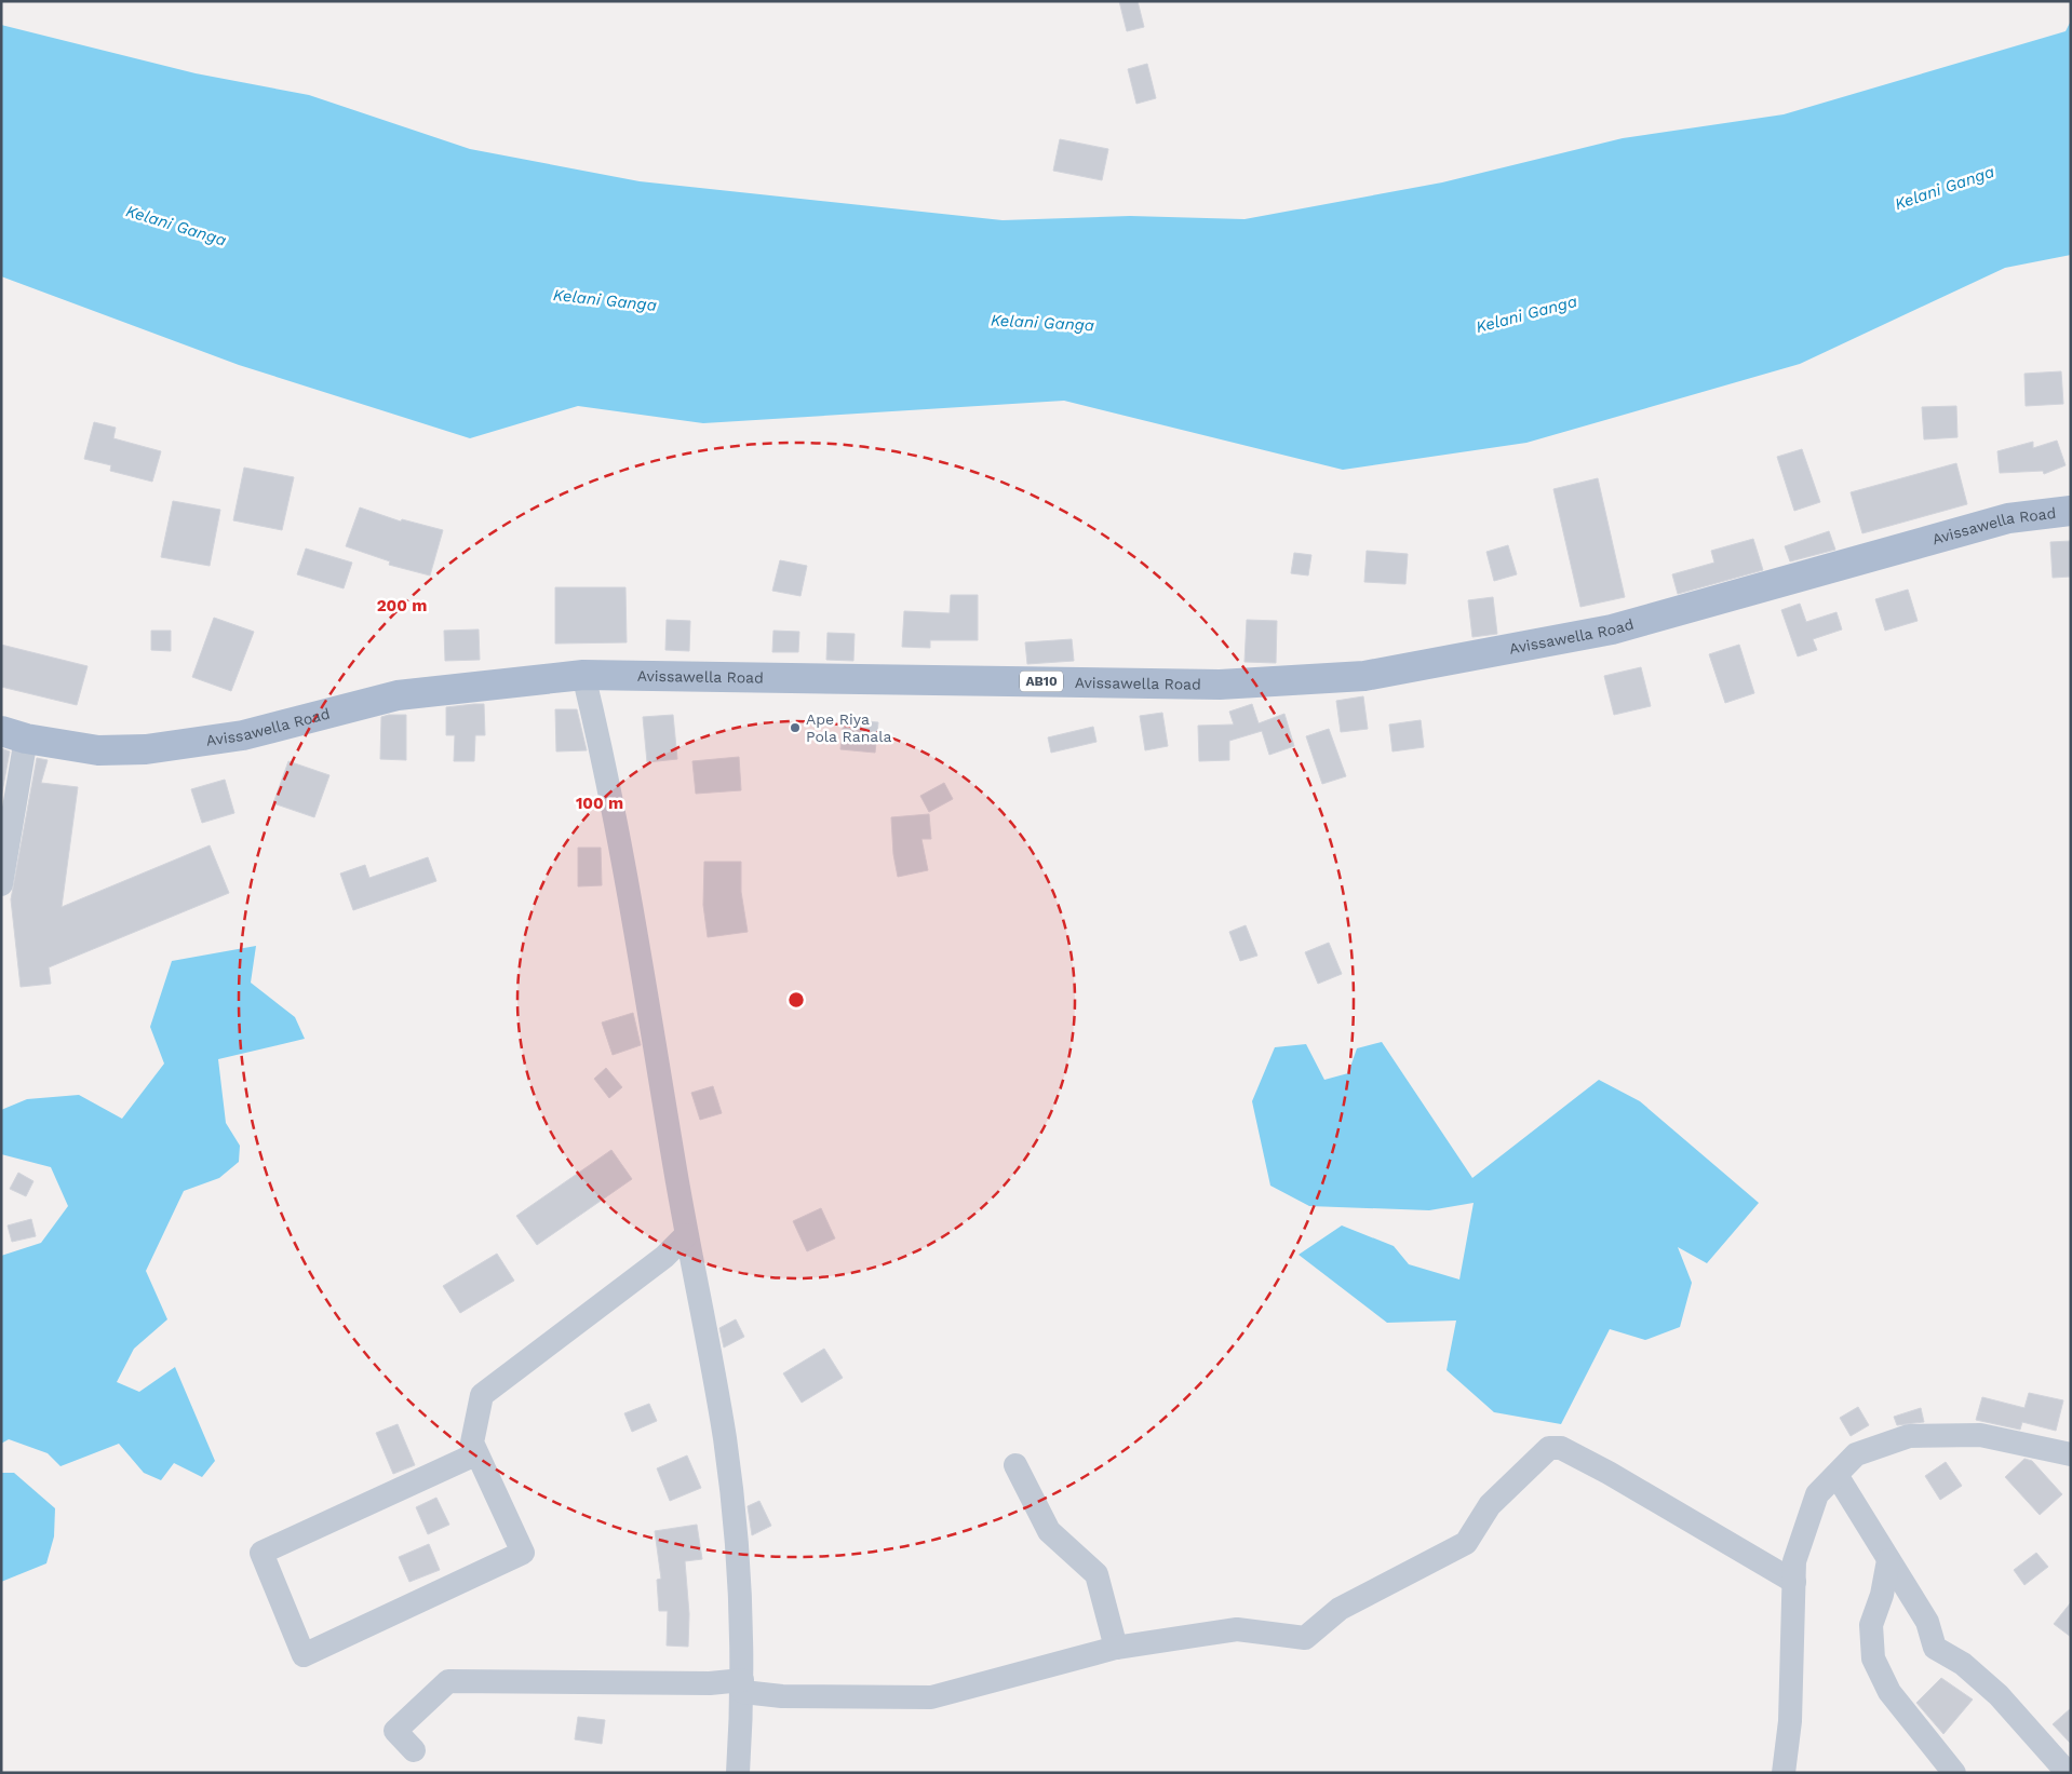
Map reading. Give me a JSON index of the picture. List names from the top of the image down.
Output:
{
  "streets": {
    "main road": ["Avissawella Road", "AB10"]
  },
  "water": ["Kelani Ganga"],
  "places": ["Ape Riya Pola Ranala"],
  "rings": ["200 m", "100 m"]
}
